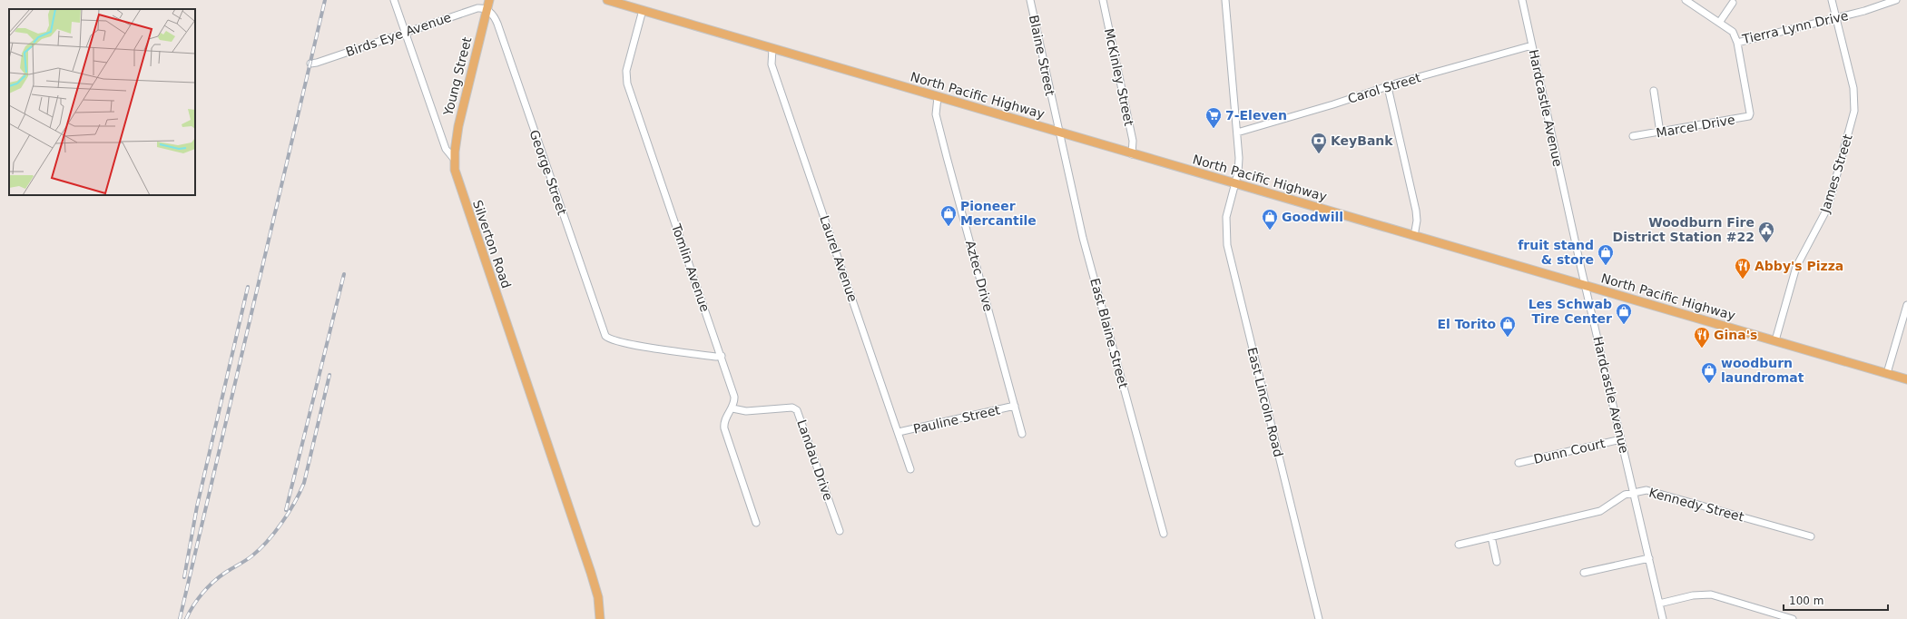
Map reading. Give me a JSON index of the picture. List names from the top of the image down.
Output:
{
  "streets": {
    "main road": ["Young Street", "North Pacific Highway", "Silverton Road"],
    "street": [
      "Tierra Lynn Drive",
      "Birds Eye Avenue",
      "Blaine Street",
      "McKinley Street",
      "Carol Street",
      "Hardcastle Avenue",
      "Marcel Drive",
      "George Street",
      "James Street",
      "Laurel Avenue",
      "Tomlin Avenue",
      "Aztec Drive",
      "East Blaine Street",
      "East Lincoln Road",
      "Pauline Street",
      "Dunn Court",
      "Landau Drive",
      "Kennedy Street"
    ]
  },
  "crossings": [
    ["Tierra Lynn Drive", "Marcel Drive"],
    ["Tierra Lynn Drive", "James Street"],
    ["Birds Eye Avenue", "Young Street"],
    ["Birds Eye Avenue", "George Street"],
    ["Birds Eye Avenue", "Silverton Road"],
    ["Blaine Street", "North Pacific Highway"],
    ["Blaine Street", "East Blaine Street"],
    ["Young Street", "George Street"],
    ["Young Street", "Silverton Road"],
    ["McKinley Street", "North Pacific Highway"],
    ["Carol Street", "Hardcastle Avenue"],
    ["Carol Street", "East Lincoln Road"],
    ["North Pacific Highway", "Hardcastle Avenue"],
    ["North Pacific Highway", "James Street"],
    ["North Pacific Highway", "Laurel Avenue"],
    ["North Pacific Highway", "Tomlin Avenue"],
    ["North Pacific Highway", "Aztec Drive"],
    ["North Pacific Highway", "East Blaine Street"],
    ["North Pacific Highway", "East Lincoln Road"],
    ["Hardcastle Avenue", "Dunn Court"],
    ["Hardcastle Avenue", "Kennedy Street"],
    ["George Street", "Tomlin Avenue"],
    ["Laurel Avenue", "Pauline Street"],
    ["Tomlin Avenue", "Landau Drive"],
    ["Aztec Drive", "Pauline Street"]
  ],
  "places": {
    "supermarket": ["7-Eleven"],
    "bank": ["KeyBank"],
    "shop": [
      "Pioneer Mercantile",
      "Goodwill",
      "fruit stand & store",
      "Les Schwab Tire Center",
      "El Torito",
      "woodburn laundromat"
    ],
    "public building": ["Woodburn Fire District Station #22"],
    "restaurant": ["Abby's Pizza", "Gina's"]
  },
  "scale_bar": "100 m"
}
